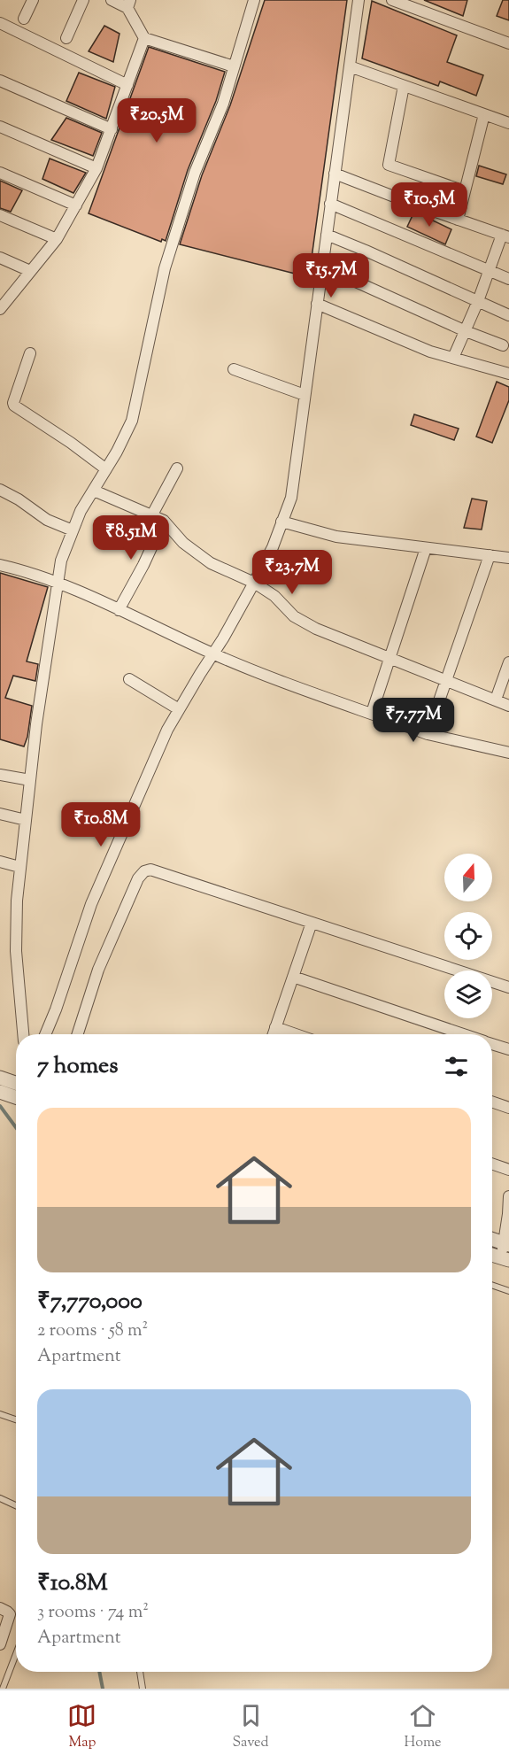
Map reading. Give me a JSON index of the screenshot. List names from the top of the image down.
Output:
{
  "north": "top",
  "page": {
    "price": [
      "₹20.5M",
      "₹10.5M",
      "₹15.7M",
      "₹8.51M",
      "₹23.7M",
      "₹7.77M",
      "₹10.8M"
    ],
    "heading": "7 homes",
    "list": [
      {
        "name": "₹7,770,000",
        "note": "2 rooms · 58 m² · Apartment"
      },
      {
        "name": "₹10.8M",
        "note": "3 rooms · 74 m² · Apartment"
      }
    ],
    "tabs": ["Map", "Saved", "Home"]
  }
}
